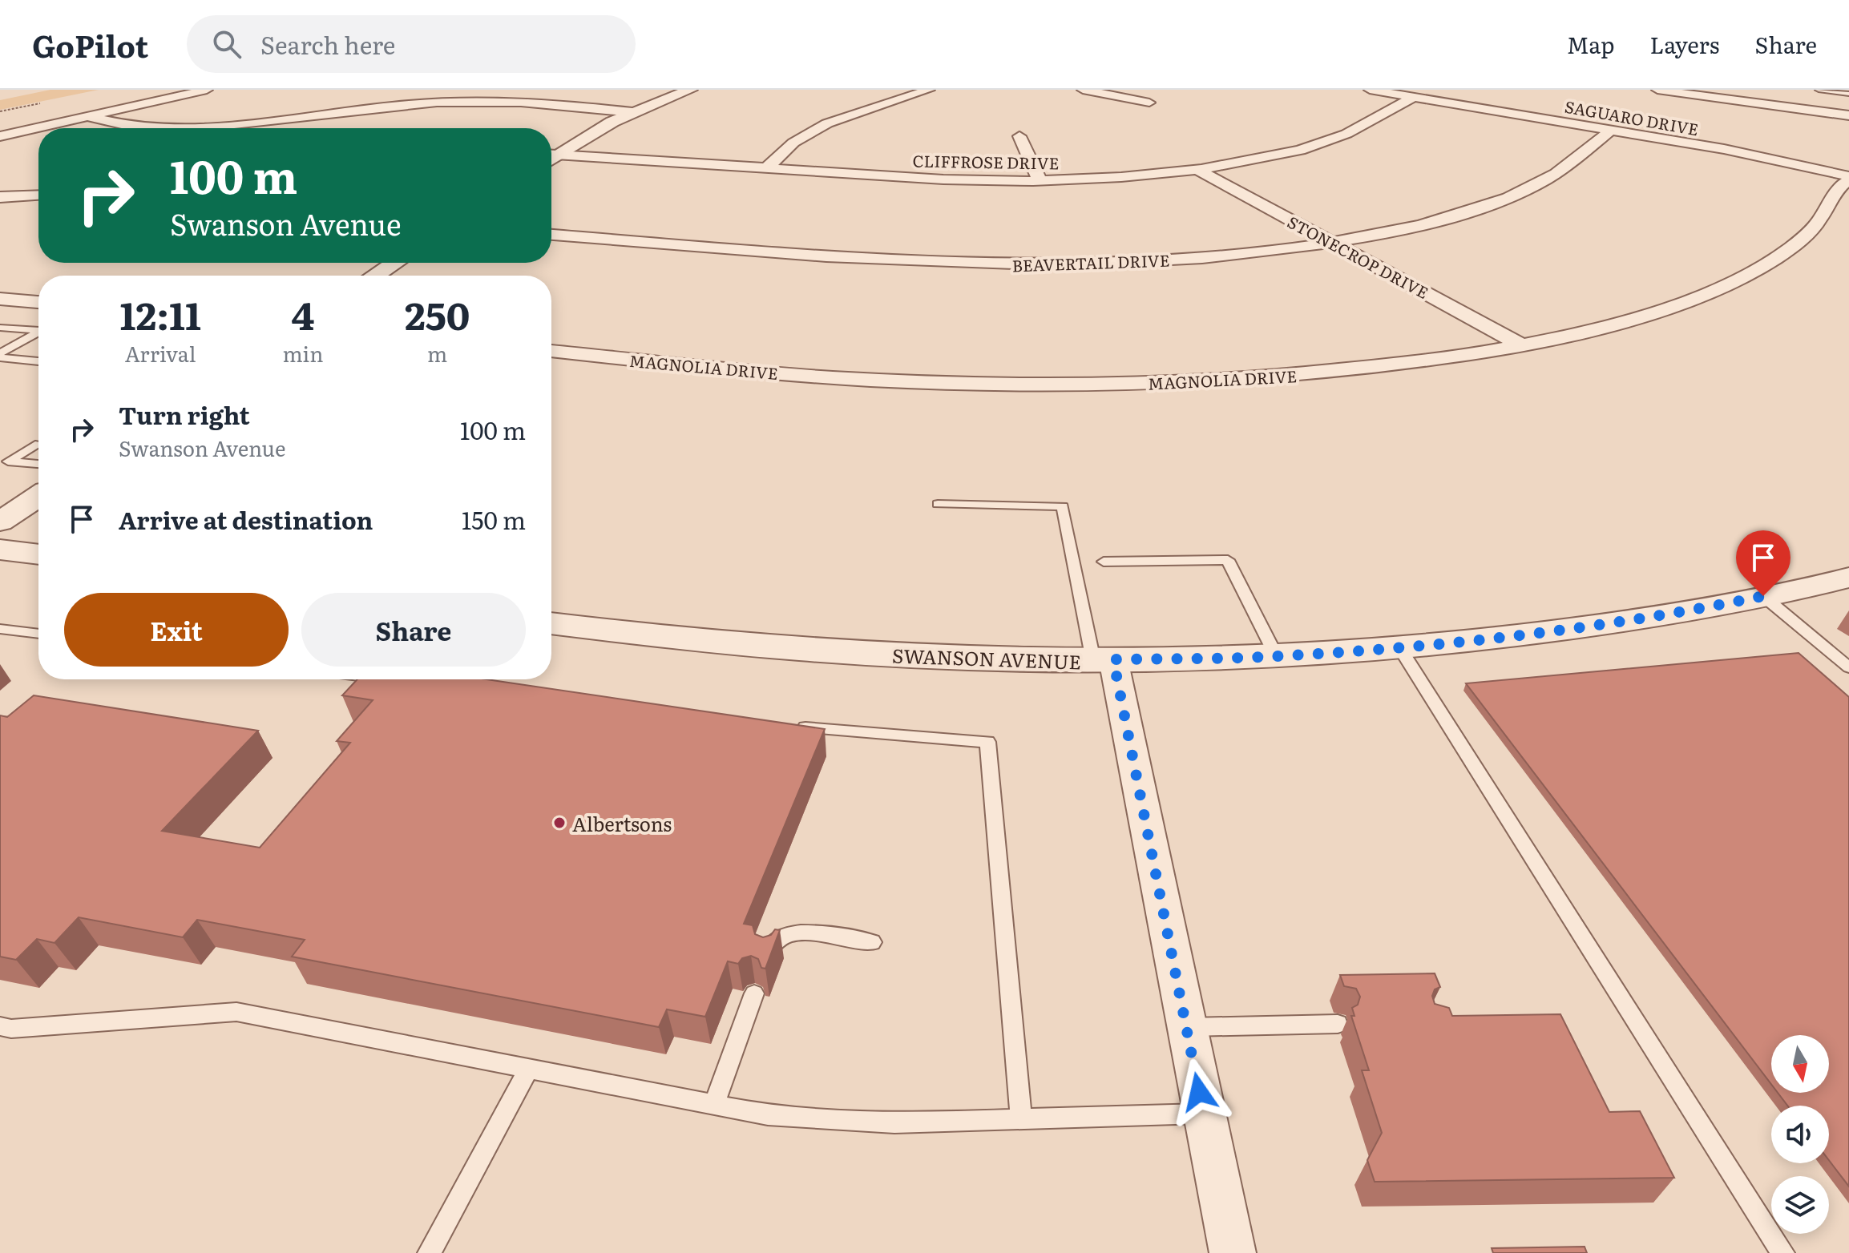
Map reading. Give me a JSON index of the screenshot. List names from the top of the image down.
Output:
{
  "streets": {
    "street": [
      "SAGUARO DRIVE",
      "CLIFFROSE DRIVE",
      "STONECROP DRIVE",
      "BEAVERTAIL DRIVE",
      "MAGNOLIA DRIVE",
      "SWANSON AVENUE"
    ]
  },
  "crossings": [
    ["SAGUARO DRIVE", "CLIFFROSE DRIVE"],
    ["SAGUARO DRIVE", "BEAVERTAIL DRIVE"],
    ["SAGUARO DRIVE", "MAGNOLIA DRIVE"],
    ["CLIFFROSE DRIVE", "STONECROP DRIVE"],
    ["STONECROP DRIVE", "BEAVERTAIL DRIVE"],
    ["STONECROP DRIVE", "MAGNOLIA DRIVE"]
  ],
  "places": ["Albertsons"],
  "north": "bottom",
  "page": {
    "header": "GoPilot",
    "search": "Search here",
    "nav": ["Map", "Layers", "Share"],
    "turn": ["100 m", "Swanson Avenue"],
    "eta": [
      "12:11",
      "Arrival",
      "4",
      "min",
      "250",
      "m"
    ],
    "list": [
      {
        "name": "Turn right",
        "note": "Swanson Avenue",
        "value": "100 m"
      },
      {
        "name": "Arrive at destination",
        "value": "150 m"
      }
    ],
    "buttons": ["Exit", "Share"]
  }
}
